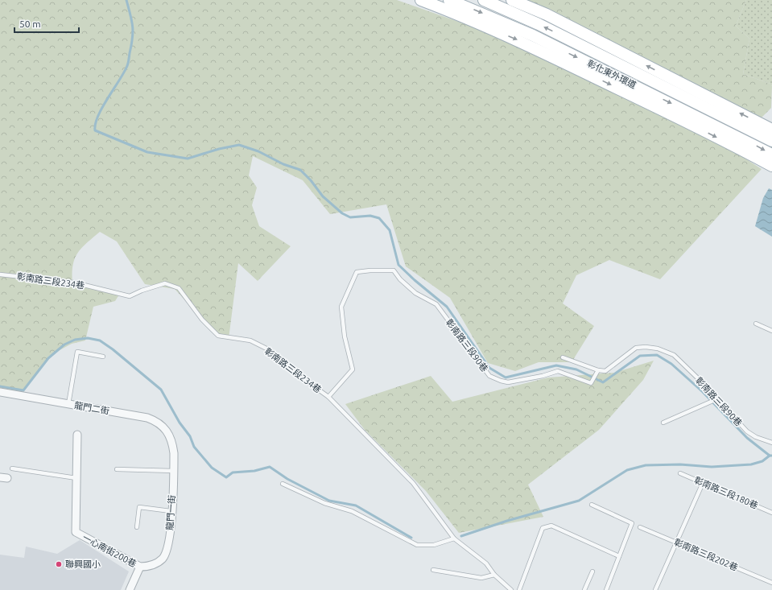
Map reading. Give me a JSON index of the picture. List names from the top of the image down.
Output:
{
  "streets": {
    "main road": ["彰化東外環道"],
    "street": ["龍門二街", "龍門一街", "一心南街200巷"],
    "lane": [
      "彰南路三段234巷",
      "彰南路三段90巷",
      "彰南路三段180巷",
      "彰南路三段202巷"
    ]
  },
  "crossings": [
    ["彰南路三段234巷", "彰南路三段90巷"],
    ["龍門二街", "龍門一街"],
    ["龍門一街", "一心南街200巷"]
  ],
  "places": ["聯興國小"],
  "scale_bar": "50 m"
}
